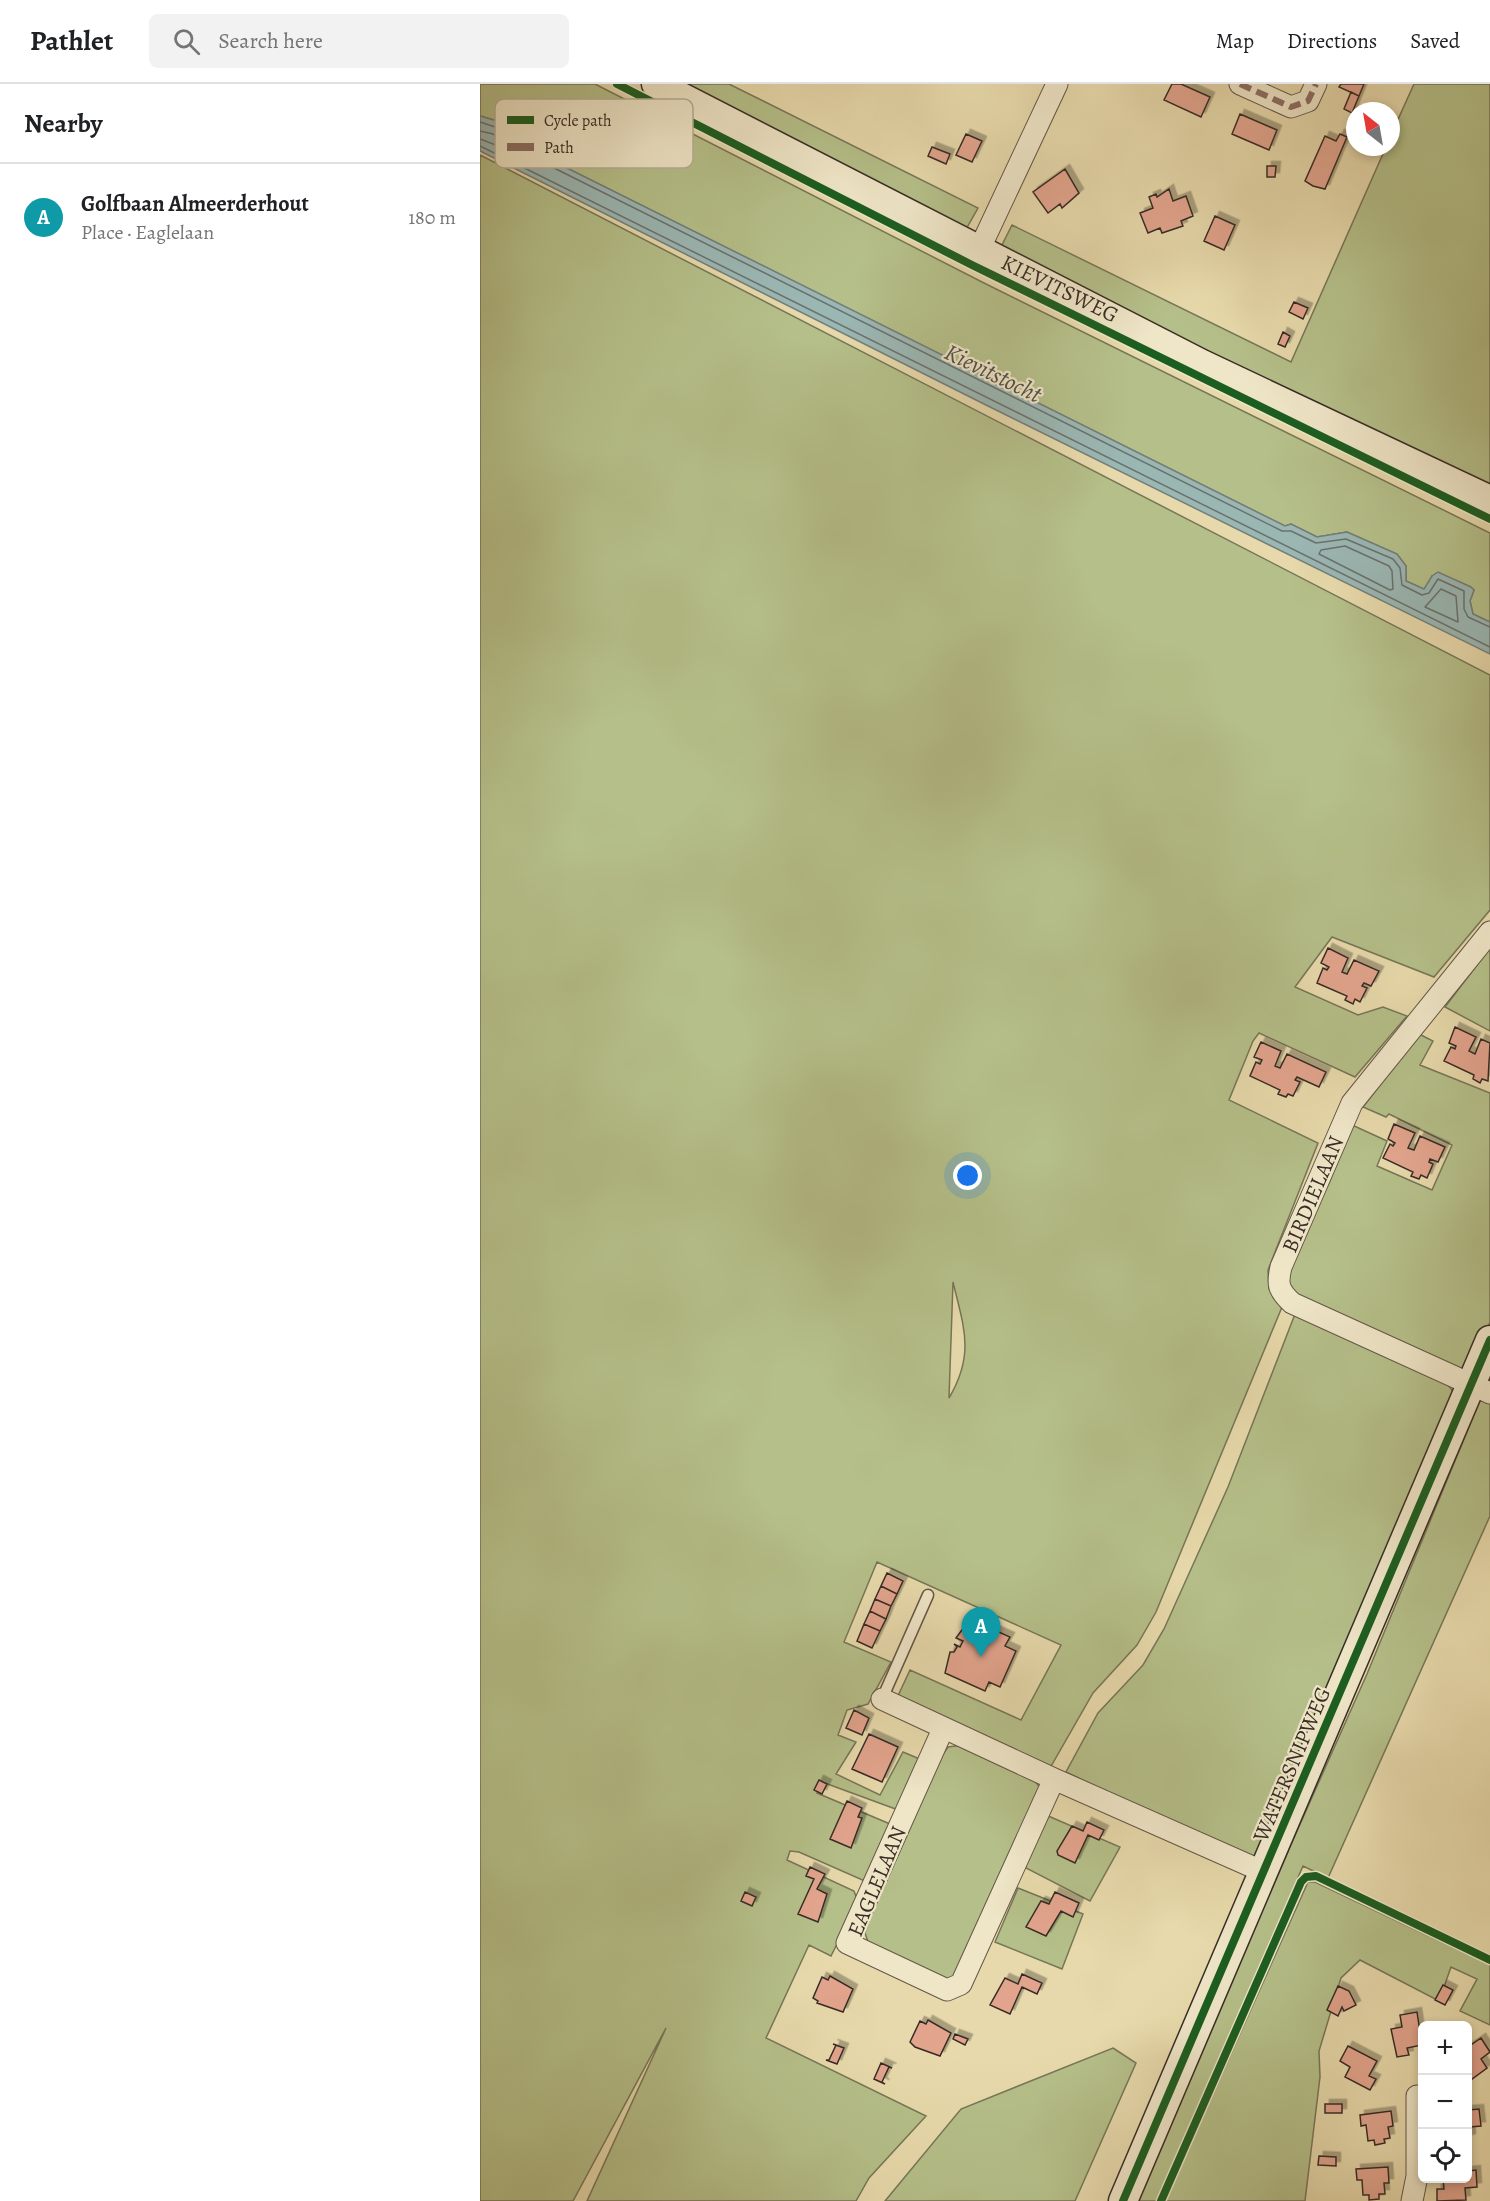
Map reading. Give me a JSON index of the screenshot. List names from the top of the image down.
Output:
{
  "streets": {
    "street": [
      "KIEVITSWEG",
      "BIRDIELAAN",
      "WATERSNIPWEG",
      "EAGLELAAN"
    ]
  },
  "crossings": [
    ["BIRDIELAAN", "WATERSNIPWEG"]
  ],
  "water": ["Kievitstocht"],
  "legend": ["Cycle path", "Path"],
  "north": "top left",
  "page": {
    "header": "Pathlet",
    "search": "Search here",
    "nav": ["Map", "Directions", "Saved"],
    "heading": "Nearby",
    "list": [
      {
        "mark": "A",
        "name": "Golfbaan Almeerderhout",
        "note": "Place · Eaglelaan",
        "value": "180 m"
      }
    ],
    "pins": "A",
    "map_buttons": ["+", "−"]
  }
}
